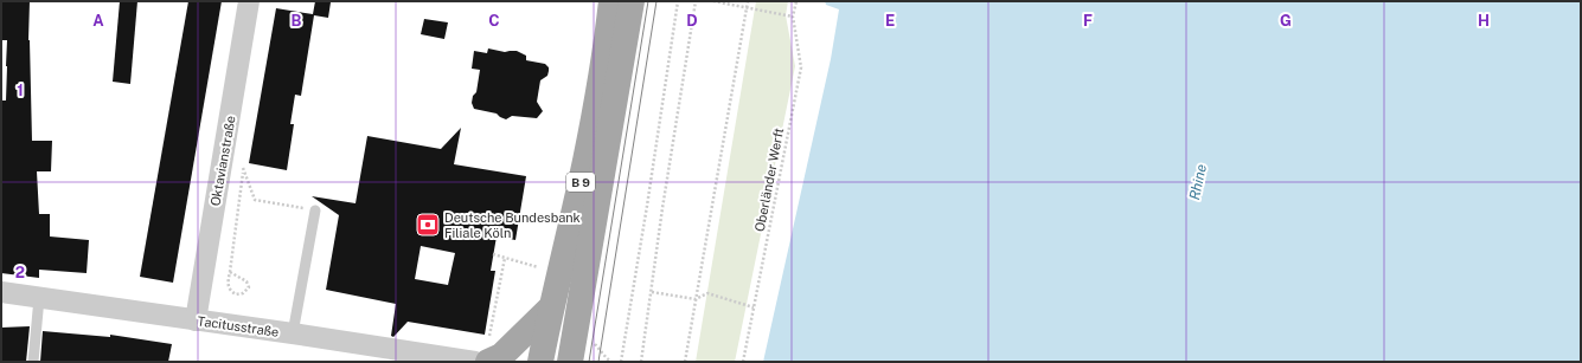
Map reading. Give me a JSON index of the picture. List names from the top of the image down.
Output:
{
  "streets": {
    "main road": ["B 9"],
    "street": ["Oktavianstraße", "Tacitusstraße"],
    "path": ["Oberländer Werft"]
  },
  "crossings": [
    ["Oktavianstraße", "Tacitusstraße"]
  ],
  "water": ["Rhine"],
  "places": {
    "bank": ["Deutsche Bundesbank Filiale Köln"]
  },
  "grid": {
    "columns": [
      "A",
      "B",
      "C",
      "D",
      "E",
      "F",
      "G",
      "H"
    ],
    "rows": ["1", "2"]
  }
}
